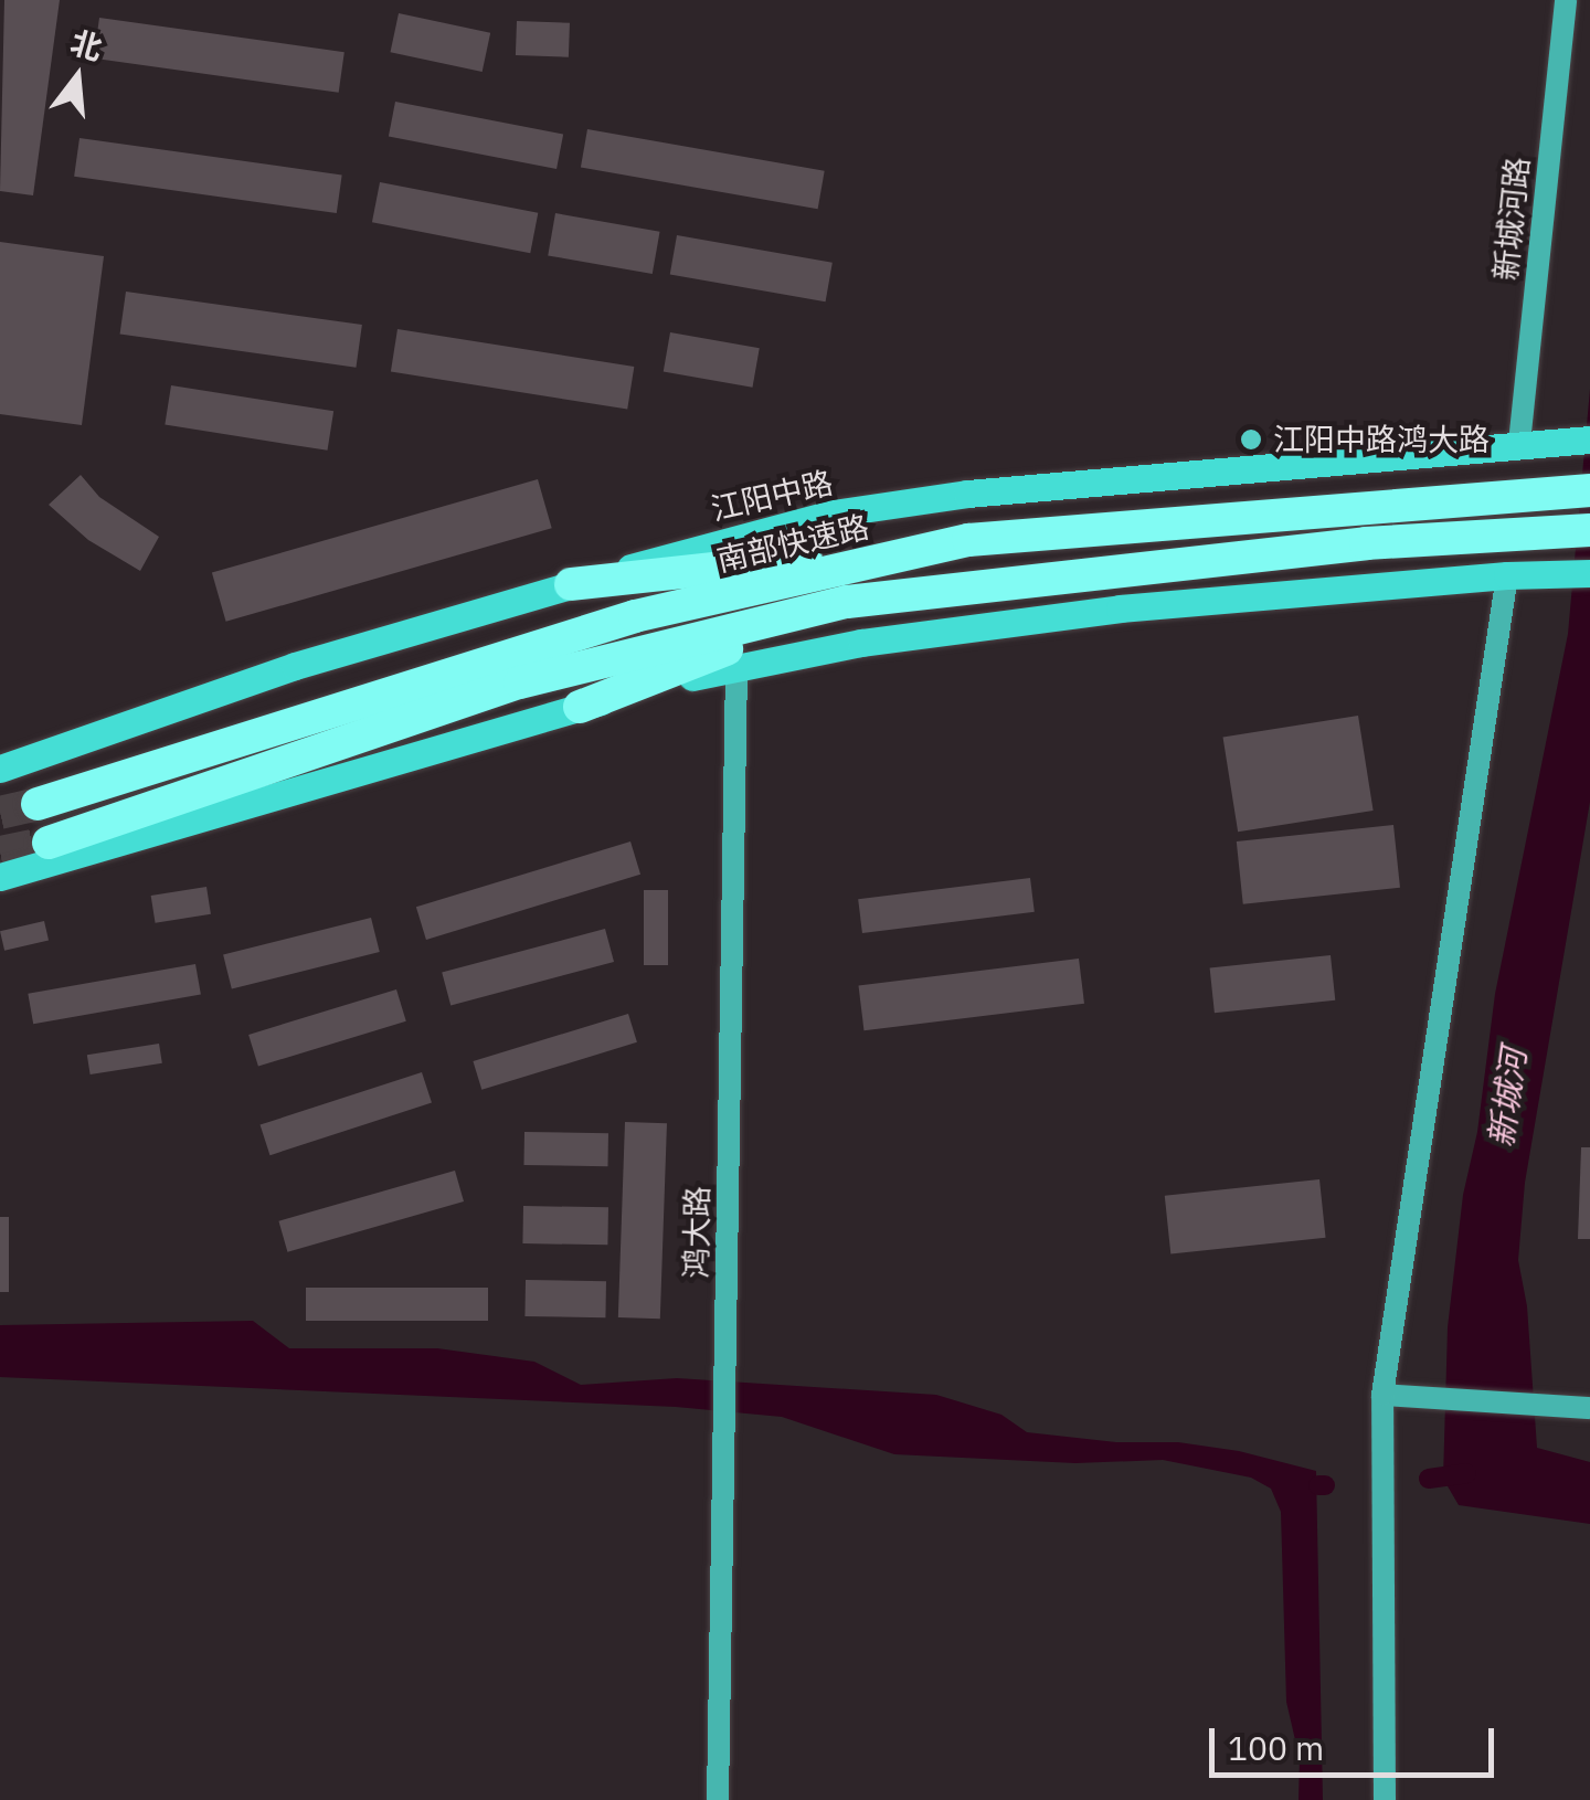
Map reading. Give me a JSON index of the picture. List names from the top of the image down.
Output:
{
  "streets": {
    "highway": ["南部快速路"],
    "main road": ["江阳中路"],
    "street": ["新城河路", "鸿大路"]
  },
  "crossings": [
    ["新城河路", "江阳中路"]
  ],
  "water": ["新城河"],
  "places": ["江阳中路鸿大路"],
  "scale_bar": "100 m",
  "north": "top"
}
